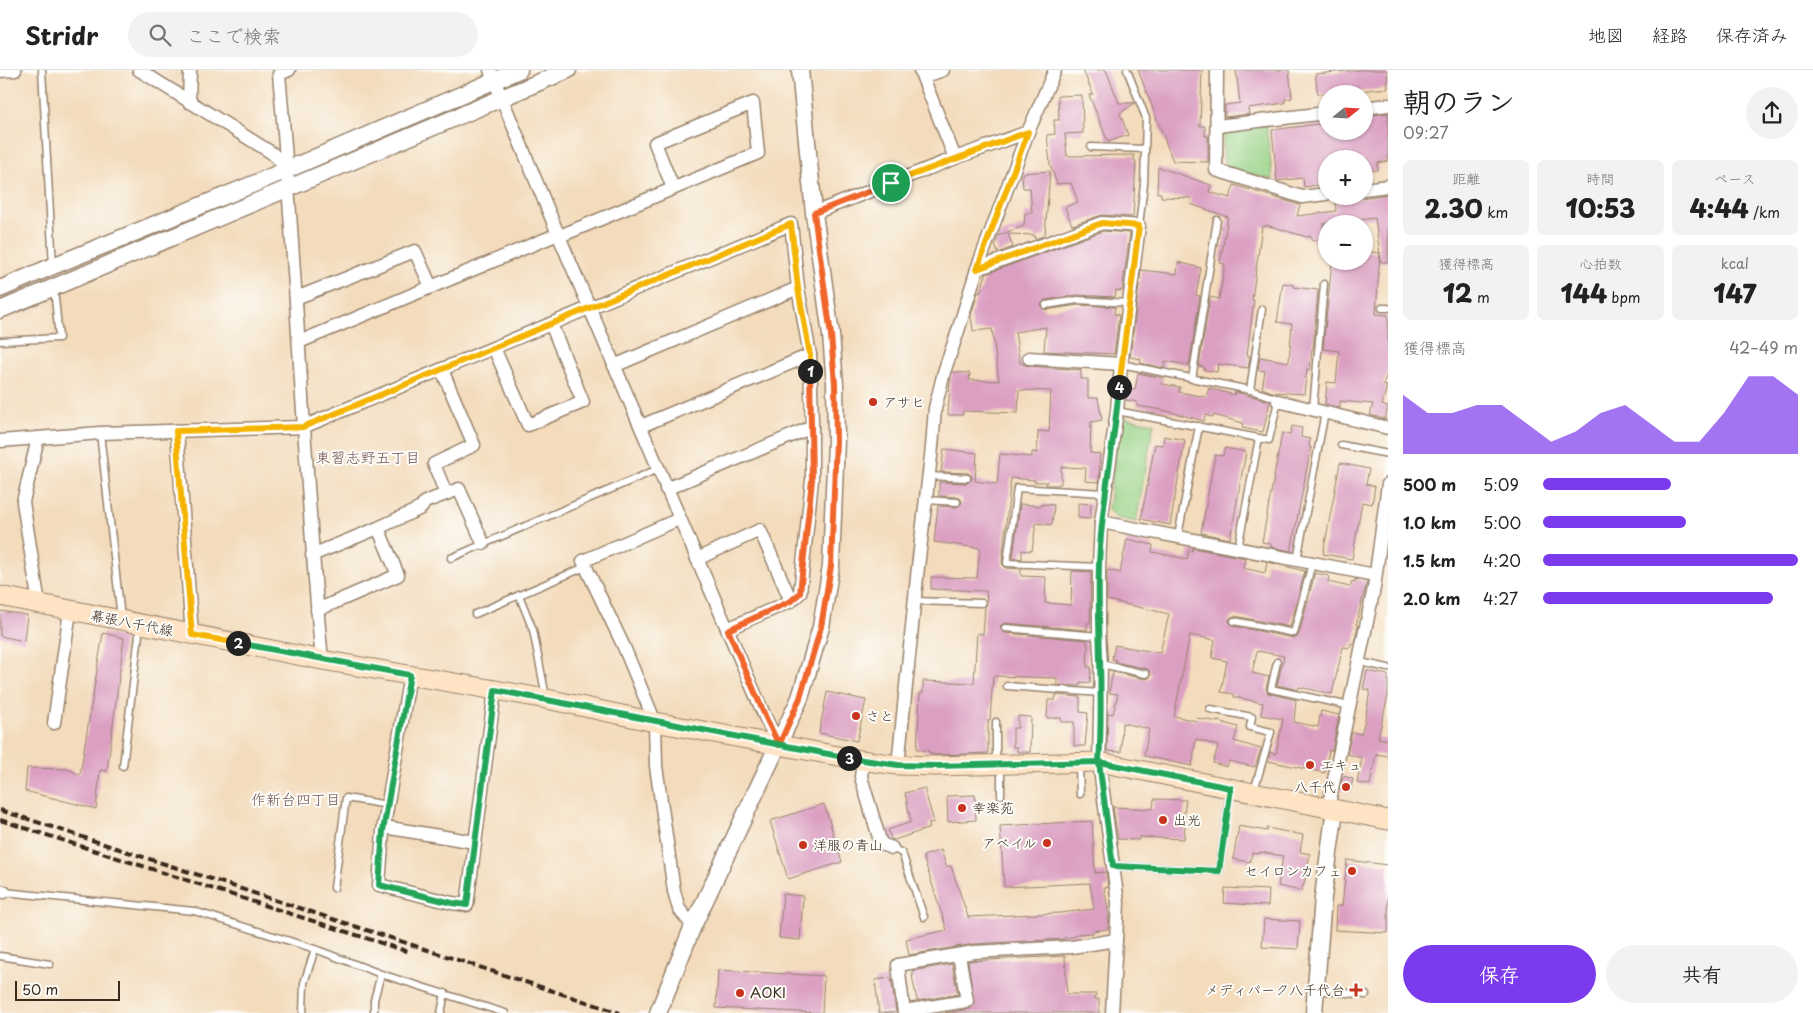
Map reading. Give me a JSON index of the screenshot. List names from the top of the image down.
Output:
{
  "streets": {
    "main road": ["幕張八千代線"]
  },
  "districts": ["東習志野五丁目", "作新台四丁目"],
  "places": {
    "other": [
      "アサヒ",
      "さと",
      "エキュ",
      "八千代",
      "幸楽苑",
      "出光",
      "アベイル",
      "洋服の青山",
      "セイロンカフェ",
      "AOKI"
    ],
    "health": ["メディパーク八千代台"]
  },
  "scale_bar": "50 m",
  "north": "right",
  "page": {
    "header": "Stridr",
    "search": "ここで検索",
    "nav": ["地図", "経路", "保存済み"],
    "heading": ["朝のラン", "09:27"],
    "map_buttons": ["+", "−"],
    "stats": [
      ["距離", "2.30 km"],
      ["時間", "10:53"],
      ["ペース", "4:44 /km"],
      ["獲得標高", "12 m"],
      ["心拍数", "144 bpm"],
      ["kcal", "147"]
    ],
    "chart": ["獲得標高", "42–49 m"],
    "pins": [
      "1",
      "4",
      "2",
      "3"
    ],
    "list": [
      {
        "name": "500 m",
        "note": "5:09"
      },
      {
        "name": "1.0 km",
        "note": "5:00"
      },
      {
        "name": "1.5 km",
        "note": "4:20"
      },
      {
        "name": "2.0 km",
        "note": "4:27"
      }
    ],
    "buttons": ["保存", "共有"],
    "scale": "50 m"
  }
}
